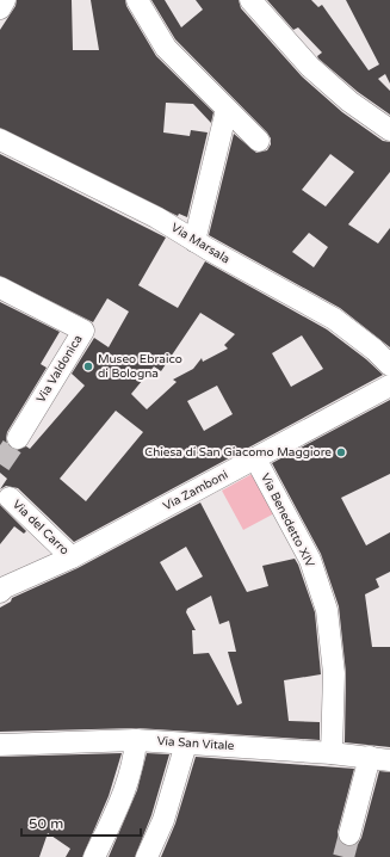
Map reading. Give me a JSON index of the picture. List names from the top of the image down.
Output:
{
  "streets": {
    "street": [
      "Via Marsala",
      "Via Valdonica",
      "Via Zamboni",
      "Via Benedetto XIV",
      "Via del Carro",
      "Via San Vitale"
    ]
  },
  "crossings": [
    ["Via Zamboni", "Via Benedetto XIV"],
    ["Via Zamboni", "Via del Carro"],
    ["Via Benedetto XIV", "Via San Vitale"]
  ],
  "places": ["Museo Ebraico di Bologna", "Chiesa di San Giacomo Maggiore"],
  "scale_bar": "50 m"
}
